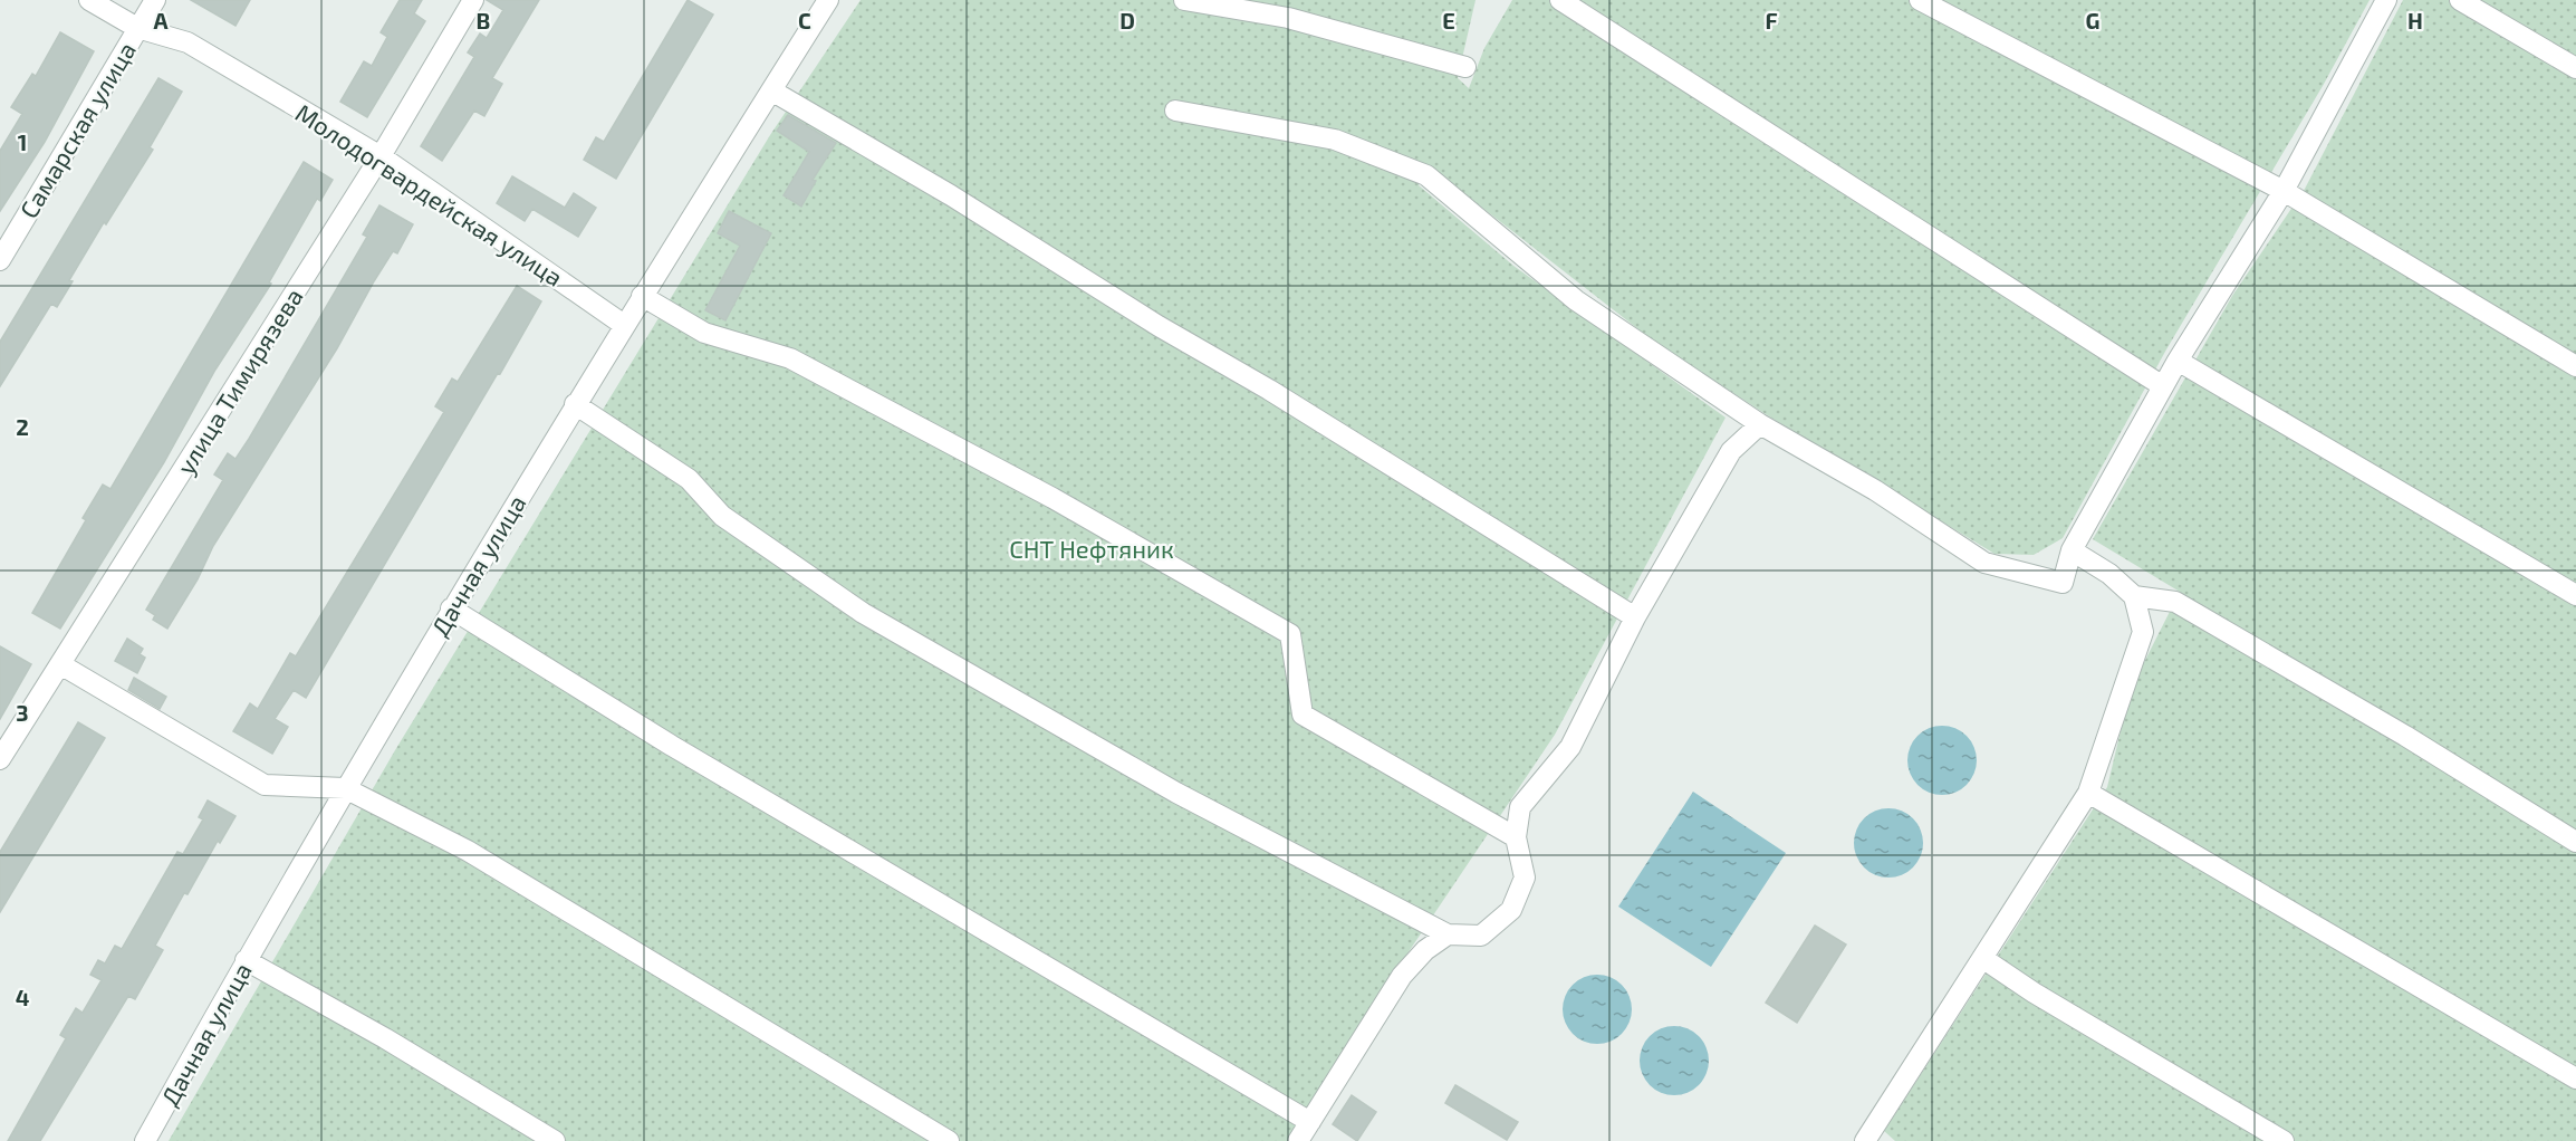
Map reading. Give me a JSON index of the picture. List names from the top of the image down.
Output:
{
  "streets": {
    "street": [
      "Самарская улица",
      "Молодогвардейская улица",
      "улица Тимирязева",
      "Дачная улица"
    ]
  },
  "crossings": [
    ["Самарская улица", "Молодогвардейская улица"],
    ["Молодогвардейская улица", "улица Тимирязева"],
    ["Молодогвардейская улица", "Дачная улица"]
  ],
  "parks": ["СНТ Нефтяник"],
  "grid": {
    "columns": [
      "A",
      "B",
      "C",
      "D",
      "E",
      "F",
      "G",
      "H"
    ],
    "rows": [
      "1",
      "2",
      "3",
      "4"
    ]
  }
}
